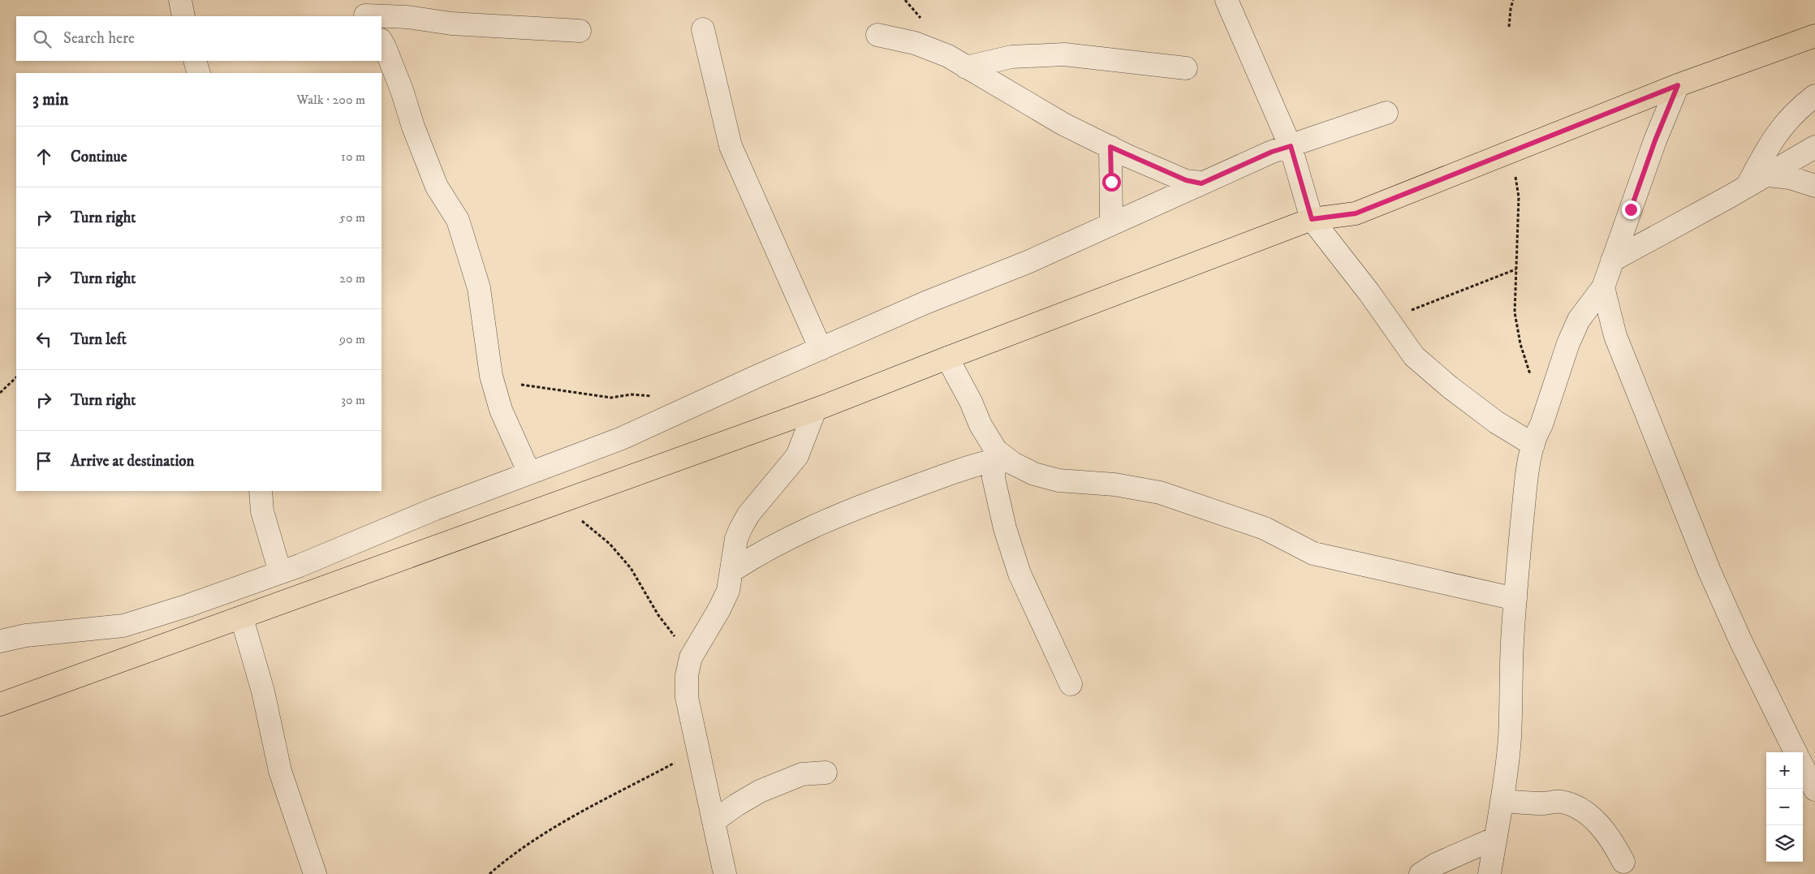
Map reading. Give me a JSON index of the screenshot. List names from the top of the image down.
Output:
{
  "page": {
    "search": "Search here",
    "heading": ["3 min", "Walk · 200 m"],
    "list": [
      ["Continue", "10 m"],
      ["Turn right", "50 m"],
      ["Turn right", "20 m"],
      ["Turn left", "90 m"],
      ["Turn right", "30 m"],
      "Arrive at destination"
    ],
    "map_buttons": ["+", "−"]
  }
}
